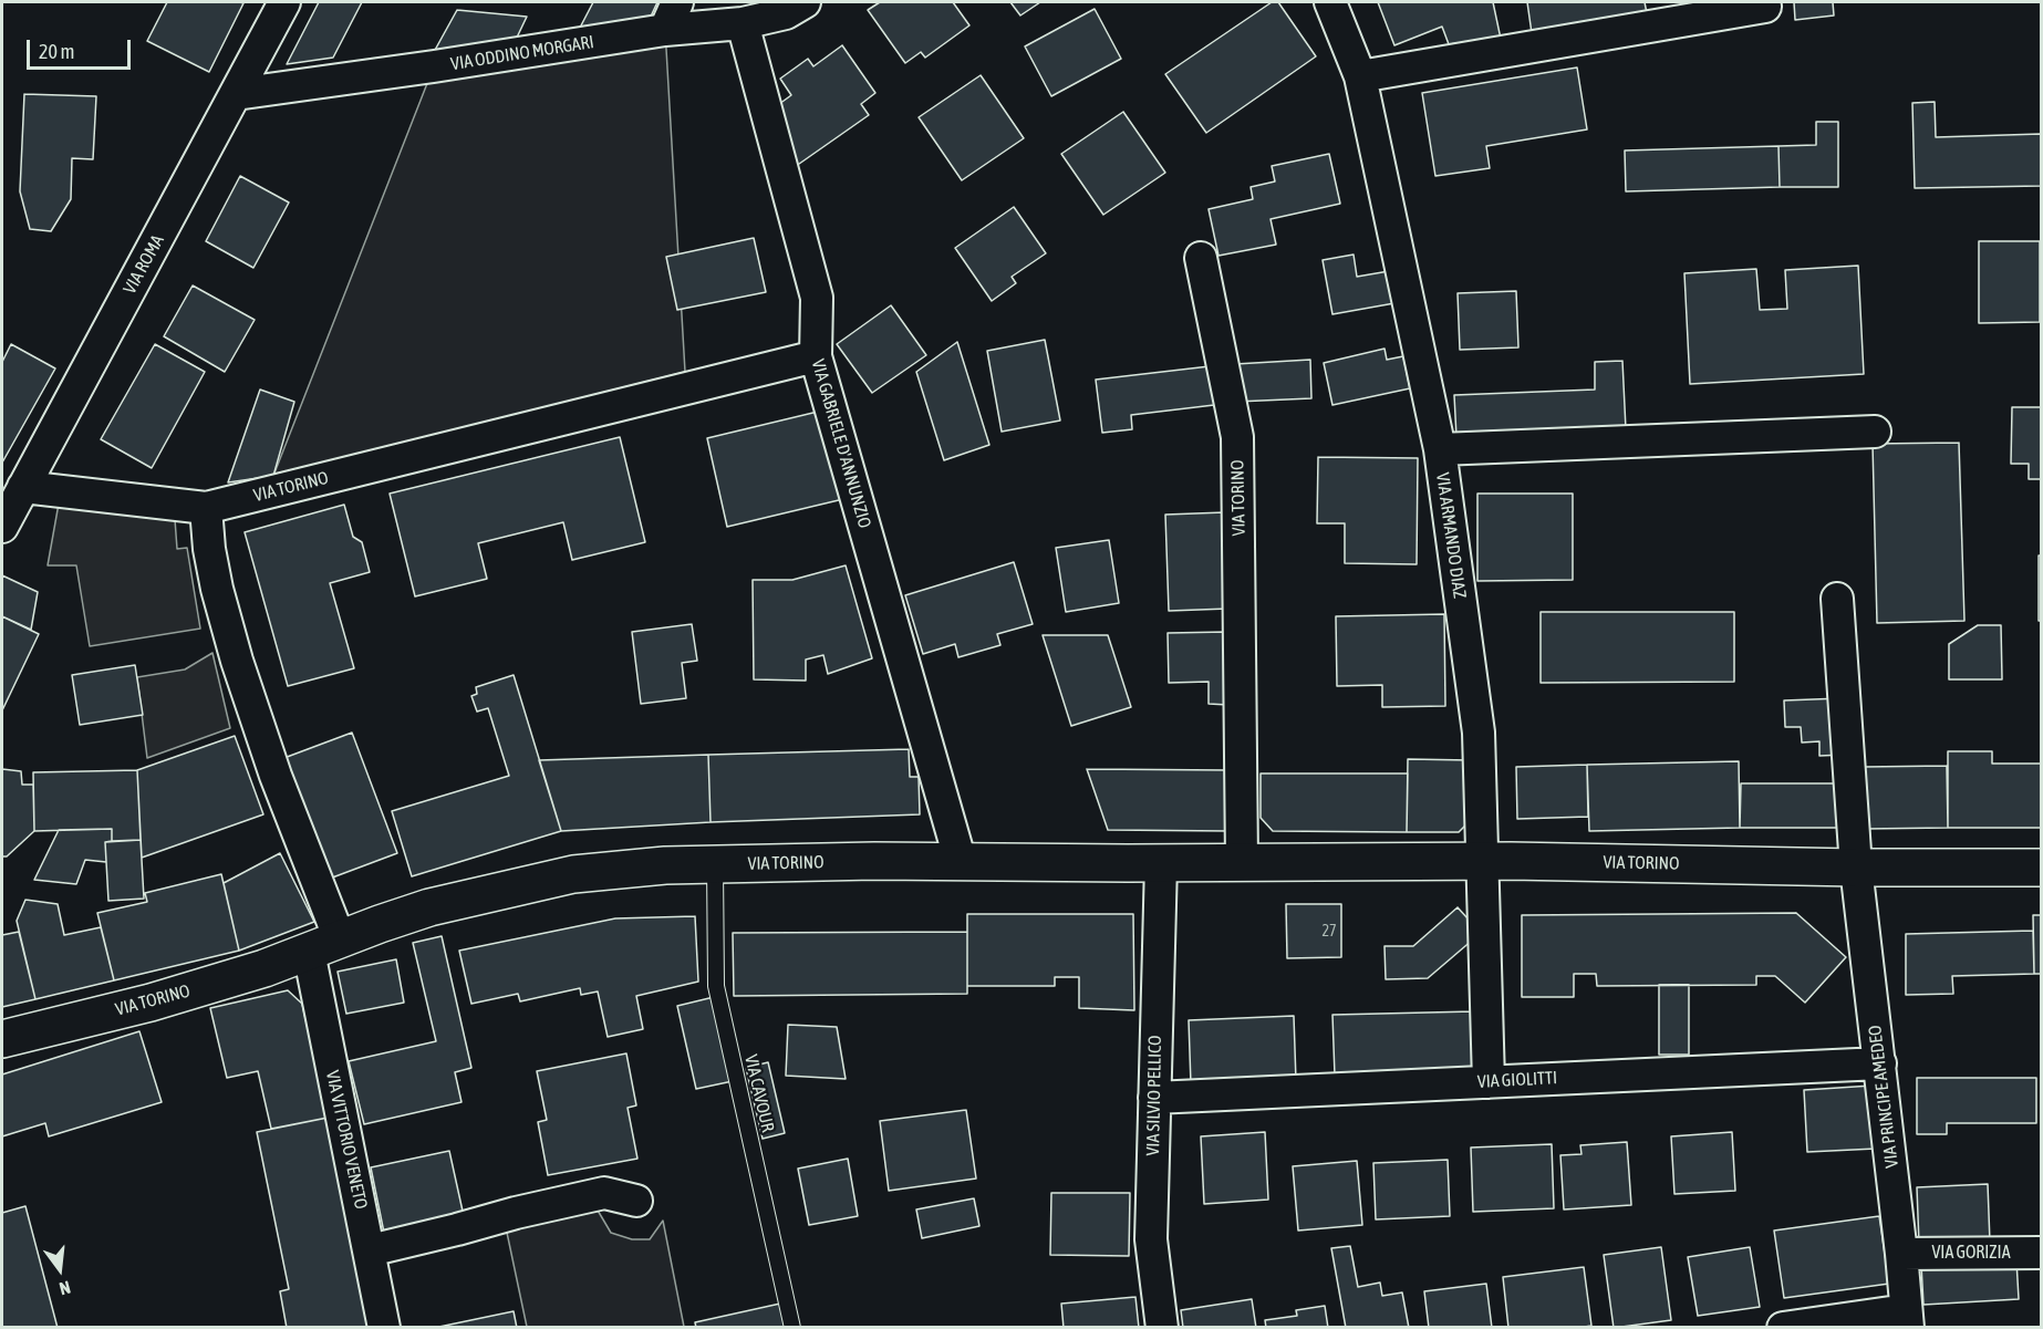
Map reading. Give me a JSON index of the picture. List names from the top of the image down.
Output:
{
  "streets": {
    "main road": ["VIA TORINO"],
    "street": [
      "VIA ODDINO MORGARI",
      "VIA ROMA",
      "VIA GABRIELE D'ANNUNZIO",
      "VIA ARMANDO DIAZ",
      "VIA GIOLITTI",
      "VIA SILVIO PELLICO",
      "VIA PRINCIPE AMEDEO",
      "VIA VITTORIO VENETO",
      "VIA GORIZIA"
    ],
    "lane": ["VIA CAVOUR"]
  },
  "crossings": [
    ["VIA ODDINO MORGARI", "VIA ROMA"],
    ["VIA ODDINO MORGARI", "VIA GABRIELE D'ANNUNZIO"],
    ["VIA GABRIELE D'ANNUNZIO", "VIA TORINO"],
    ["VIA TORINO", "VIA ARMANDO DIAZ"],
    ["VIA TORINO", "VIA CAVOUR"],
    ["VIA TORINO", "VIA SILVIO PELLICO"],
    ["VIA TORINO", "VIA PRINCIPE AMEDEO"],
    ["VIA TORINO", "VIA VITTORIO VENETO"],
    ["VIA ARMANDO DIAZ", "VIA GIOLITTI"],
    ["VIA GIOLITTI", "VIA SILVIO PELLICO"],
    ["VIA GIOLITTI", "VIA PRINCIPE AMEDEO"],
    ["VIA PRINCIPE AMEDEO", "VIA GORIZIA"]
  ],
  "house_numbers": ["27"],
  "scale_bar": "20 m",
  "north": "bottom"
}
